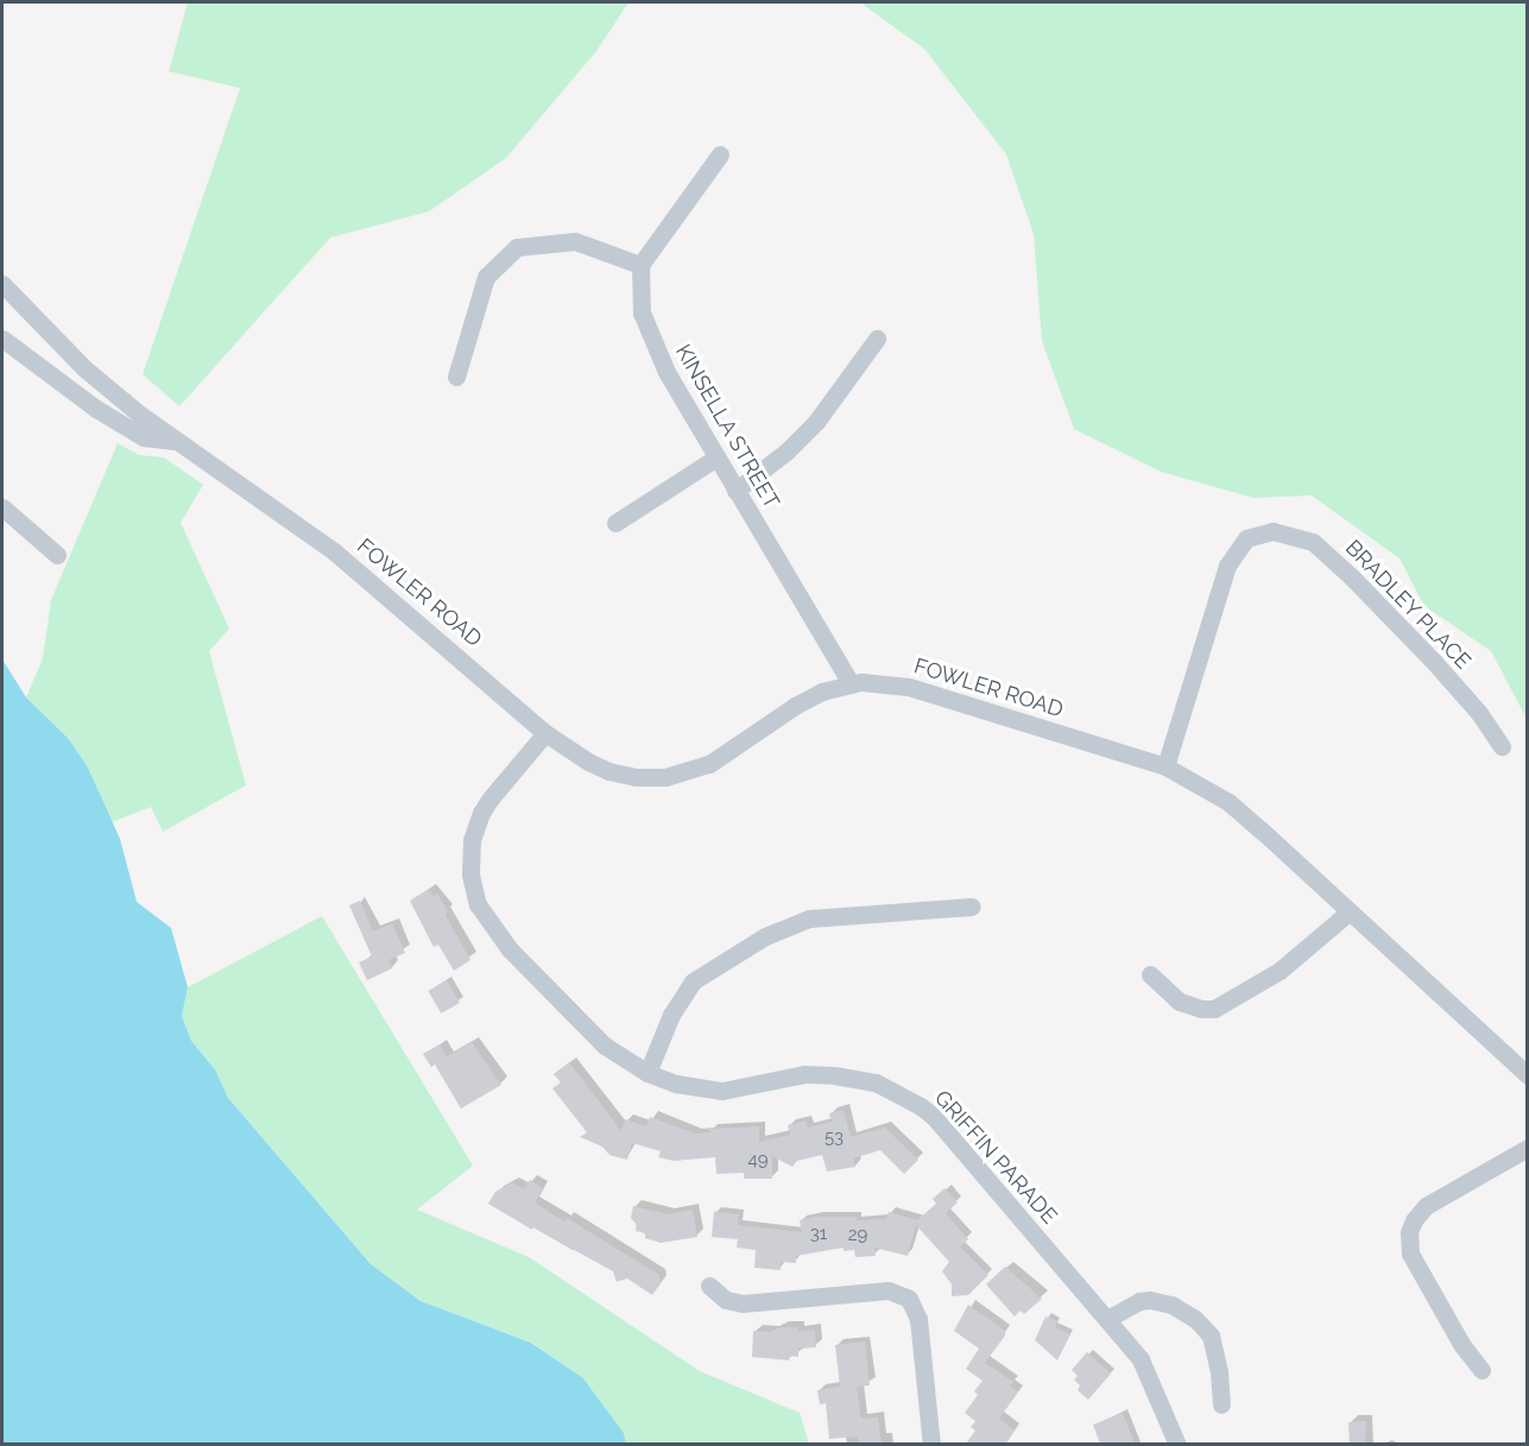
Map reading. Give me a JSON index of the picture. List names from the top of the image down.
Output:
{
  "streets": {
    "street": [
      "KINSELLA STREET",
      "FOWLER ROAD",
      "BRADLEY PLACE",
      "GRIFFIN PARADE"
    ]
  },
  "crossings": [
    ["KINSELLA STREET", "FOWLER ROAD"],
    ["FOWLER ROAD", "BRADLEY PLACE"],
    ["FOWLER ROAD", "GRIFFIN PARADE"]
  ],
  "house_numbers": [
    "53",
    "49",
    "31",
    "29"
  ]
}
